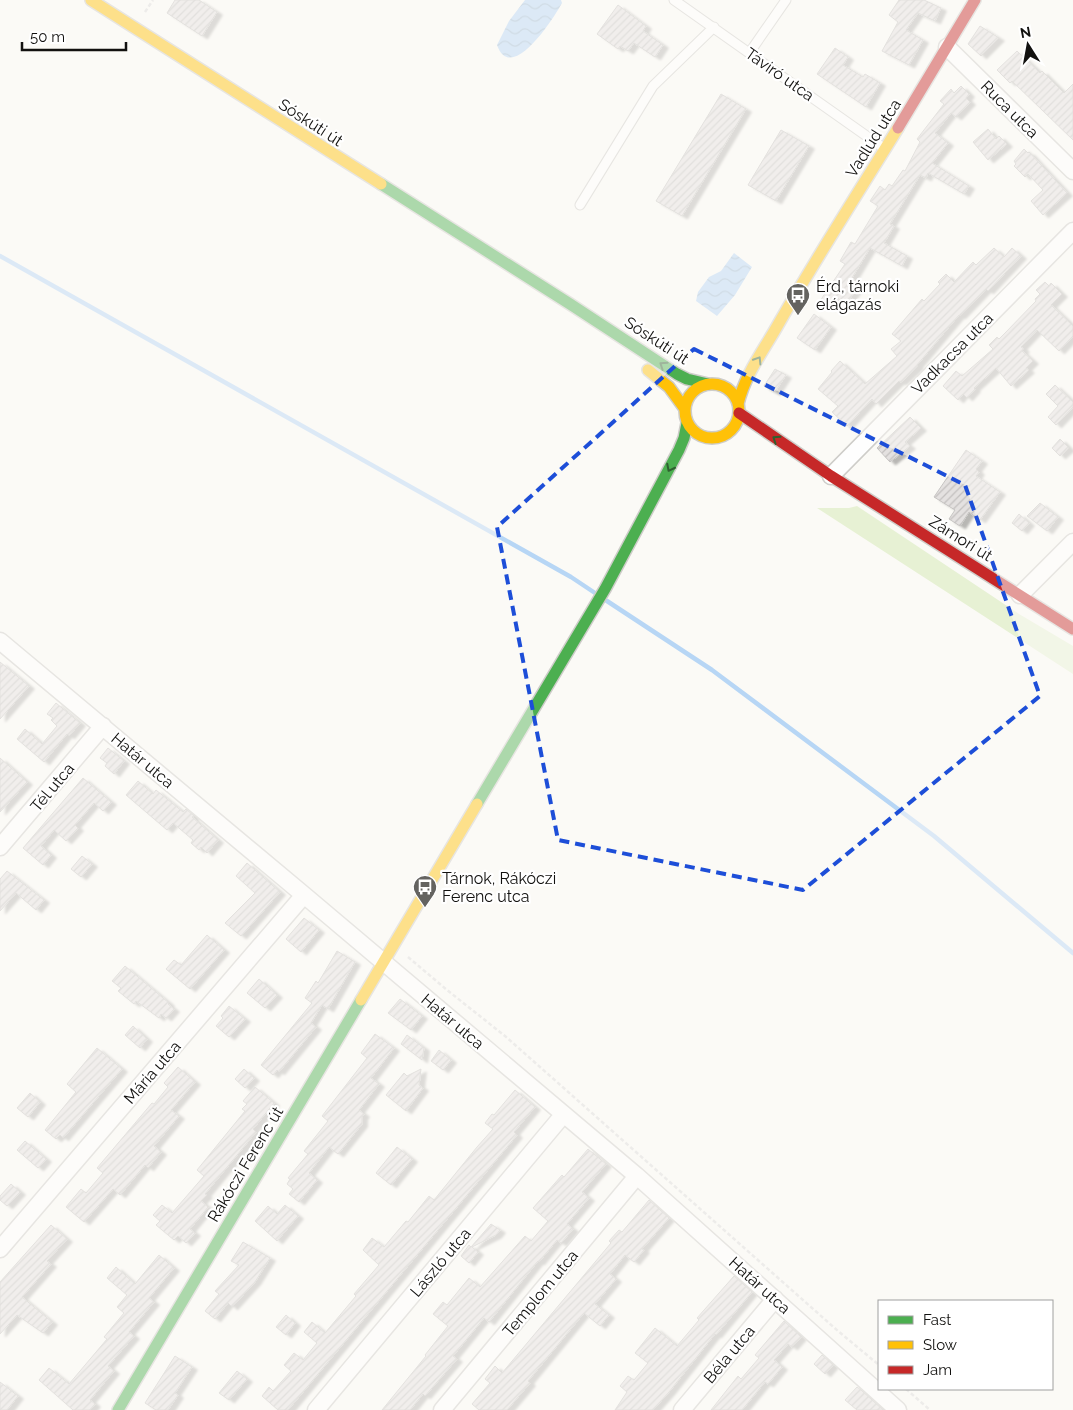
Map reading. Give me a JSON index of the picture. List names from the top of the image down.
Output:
{
  "streets": {
    "street": [
      "Ruca utca",
      "Sóskúti út",
      "Vadlúd utca",
      "Vadkacsa utca",
      "Zámori út",
      "Határ utca",
      "Tél utca",
      "Mária utca",
      "Rákóczi Ferenc út",
      "László utca",
      "Templom utca",
      "Béla utca"
    ],
    "lane": ["Táviró utca"]
  },
  "crossings": [
    ["Táviró utca", "Vadlúd utca"],
    ["Ruca utca", "Vadlúd utca"],
    ["Sóskúti út", "Vadlúd utca"],
    ["Sóskúti út", "Zámori út"],
    ["Vadlúd utca", "Zámori út"],
    ["Vadkacsa utca", "Zámori út"],
    ["Határ utca", "Tél utca"],
    ["Határ utca", "Mária utca"],
    ["Határ utca", "Rákóczi Ferenc út"],
    ["Határ utca", "László utca"],
    ["Határ utca", "Templom utca"],
    ["Határ utca", "Béla utca"]
  ],
  "places": {
    "bus stop": ["Érd, tárnoki elágazás", "Tárnok, Rákóczi Ferenc utca"]
  },
  "legend": ["Fast", "Slow", "Jam"],
  "scale_bar": "50 m",
  "north": "top"
}
